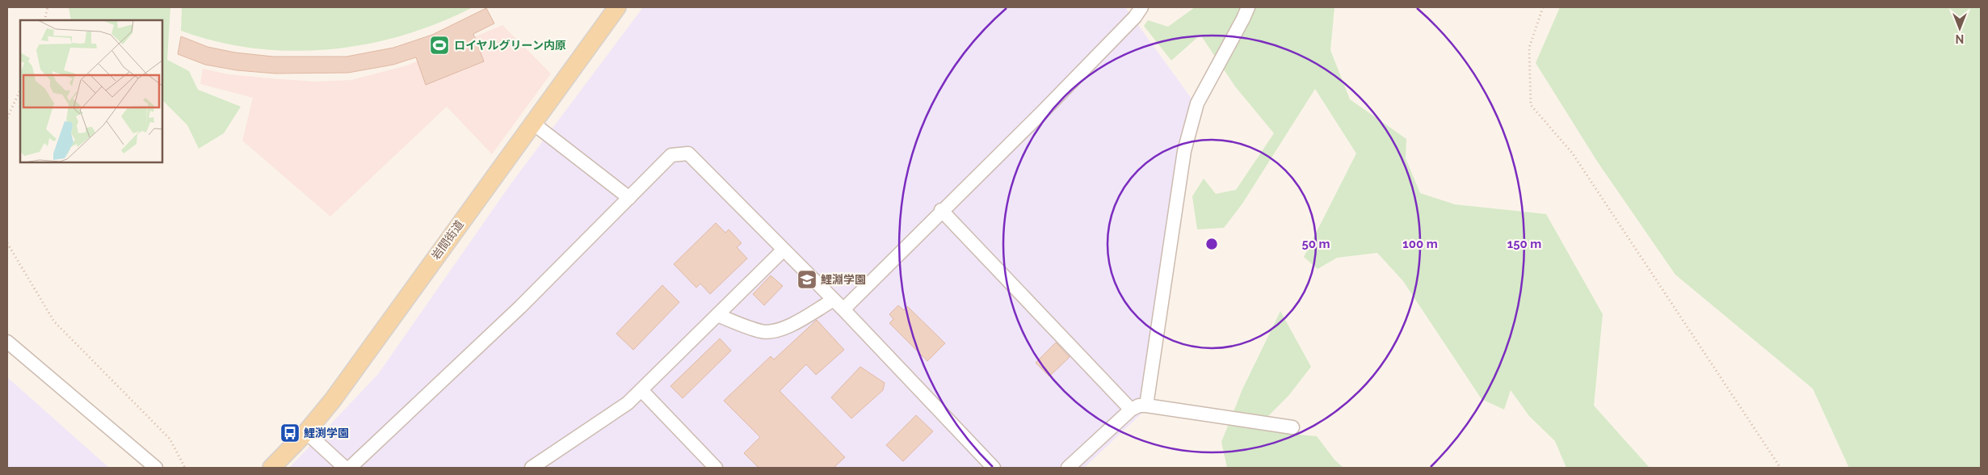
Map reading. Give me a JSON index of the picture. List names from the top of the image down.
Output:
{
  "streets": {
    "main road": ["岩間街道"]
  },
  "places": {
    "sports": ["ロイヤルグリーン内原"],
    "school or university": ["鯉淵学園"],
    "bus stop": ["鯉渕学園"]
  },
  "north": "bottom",
  "rings": ["50 m", "100 m", "150 m"]
}
